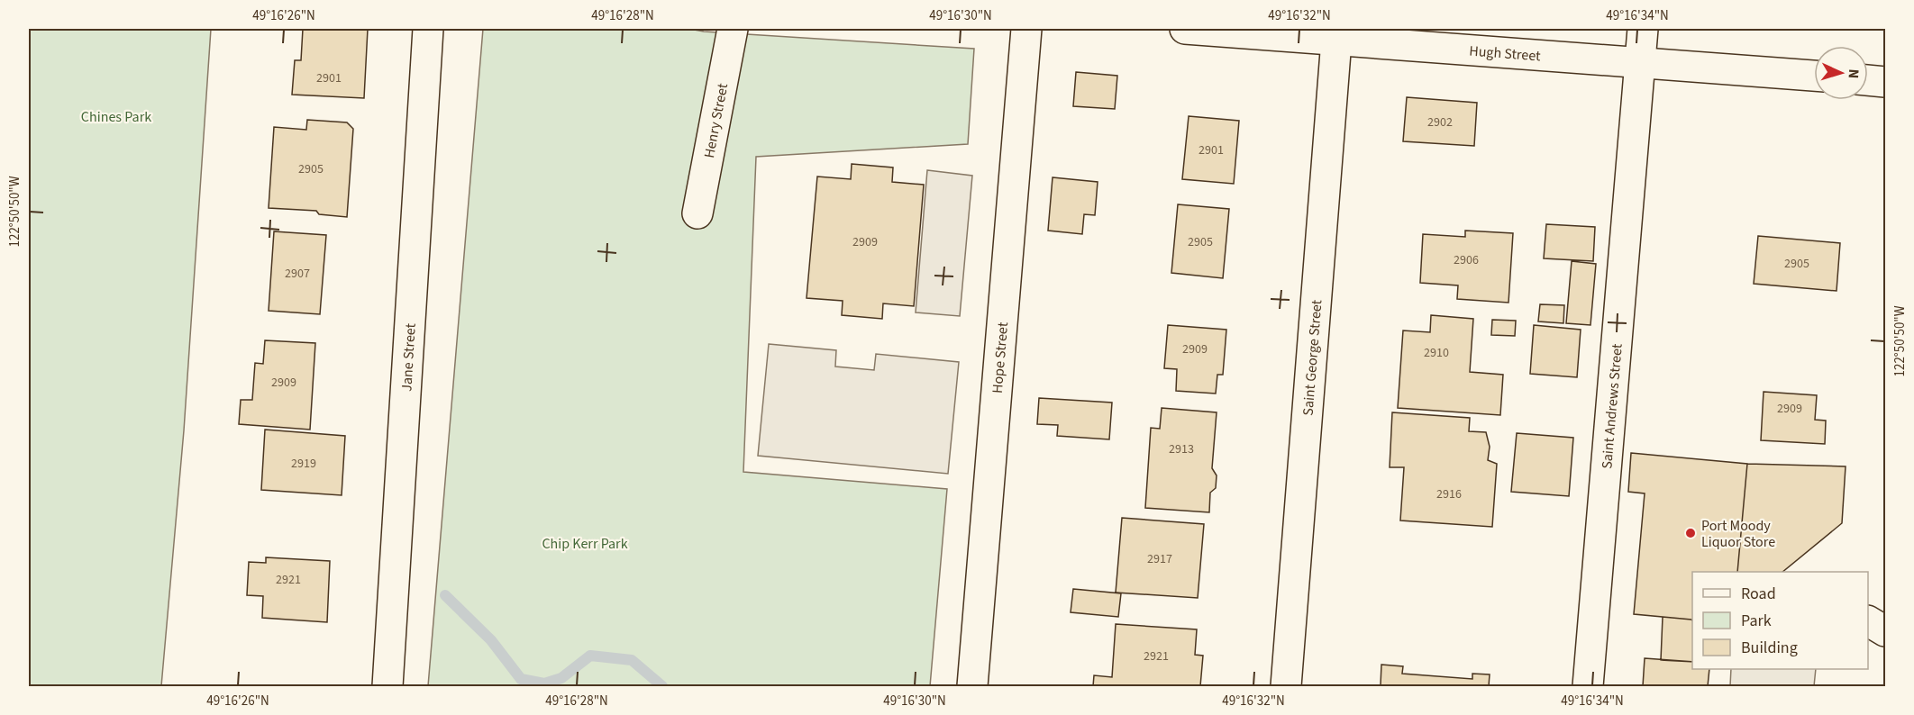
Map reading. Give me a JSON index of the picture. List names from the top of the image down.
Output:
{
  "streets": {
    "street": [
      "Hugh Street",
      "Henry Street",
      "Jane Street",
      "Hope Street",
      "Saint George Street",
      "Saint Andrews Street"
    ]
  },
  "crossings": [
    ["Hugh Street", "Saint George Street"],
    ["Hugh Street", "Saint Andrews Street"]
  ],
  "parks": ["Chines Park", "Chip Kerr Park"],
  "places": ["Port Moody Liquor Store"],
  "house_numbers": [
    "2901",
    "2902",
    "2901",
    "2905",
    "2909",
    "2905",
    "2906",
    "2905",
    "2907",
    "2909",
    "2910",
    "2909",
    "2909",
    "2913",
    "2919",
    "2916",
    "2917",
    "2921",
    "2921"
  ],
  "legend": ["Road", "Park", "Building"],
  "north": "right",
  "coordinates": [
    "49°16'26\"N",
    "49°16'28\"N",
    "49°16'30\"N",
    "49°16'32\"N",
    "49°16'34\"N",
    "122°50'50\"W"
  ]
}
